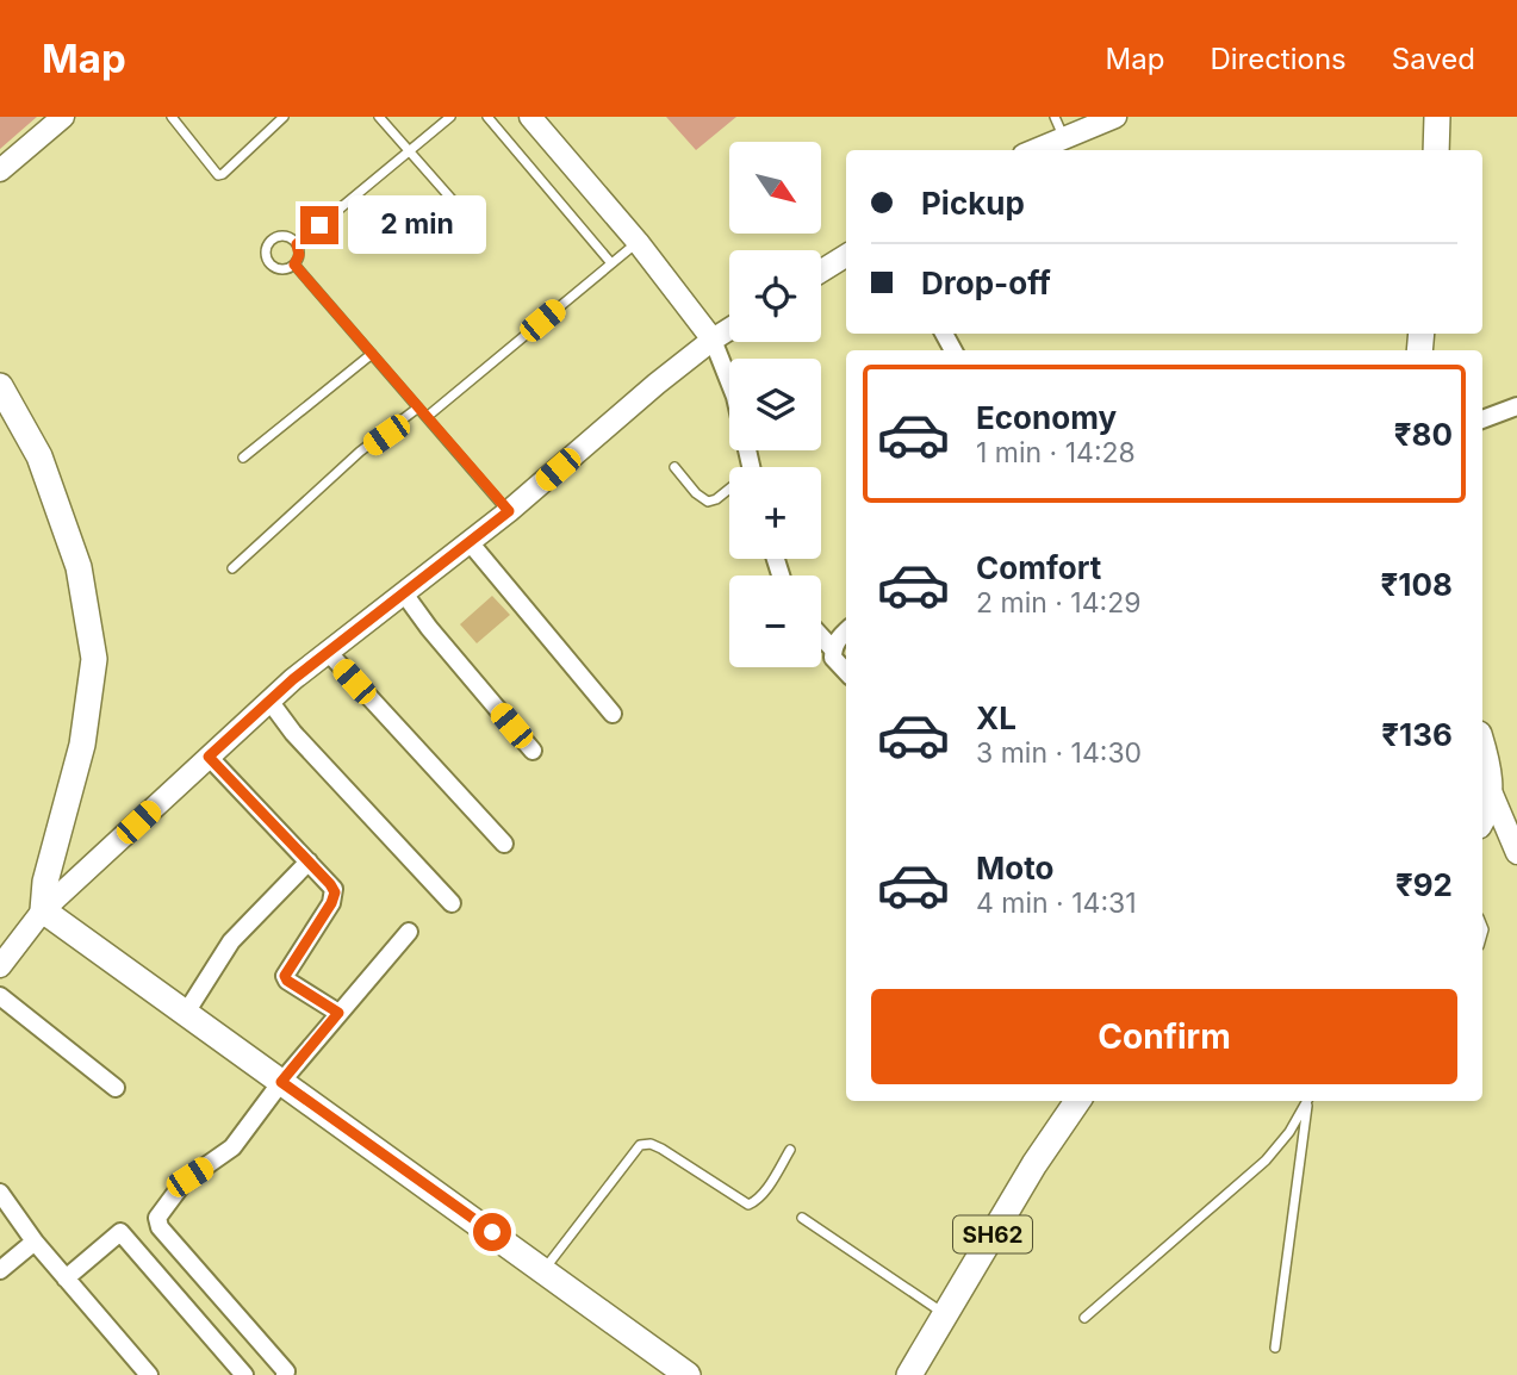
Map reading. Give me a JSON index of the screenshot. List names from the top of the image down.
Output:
{
  "streets": {
    "main road": ["SH62"]
  },
  "north": "bottom right",
  "page": {
    "header": "Map",
    "nav": ["Map", "Directions", "Saved"],
    "map_buttons": ["+", "−"],
    "banner": ["Pickup", "Drop-off"],
    "bubble": "2 min",
    "list": [
      {
        "name": "Economy",
        "note": "1 min · 14:28",
        "value": "₹80"
      },
      {
        "name": "Comfort",
        "note": "2 min · 14:29",
        "value": "₹108"
      },
      {
        "name": "XL",
        "note": "3 min · 14:30",
        "value": "₹136"
      },
      {
        "name": "Moto",
        "note": "4 min · 14:31",
        "value": "₹92"
      }
    ],
    "buttons": "Confirm"
  }
}
